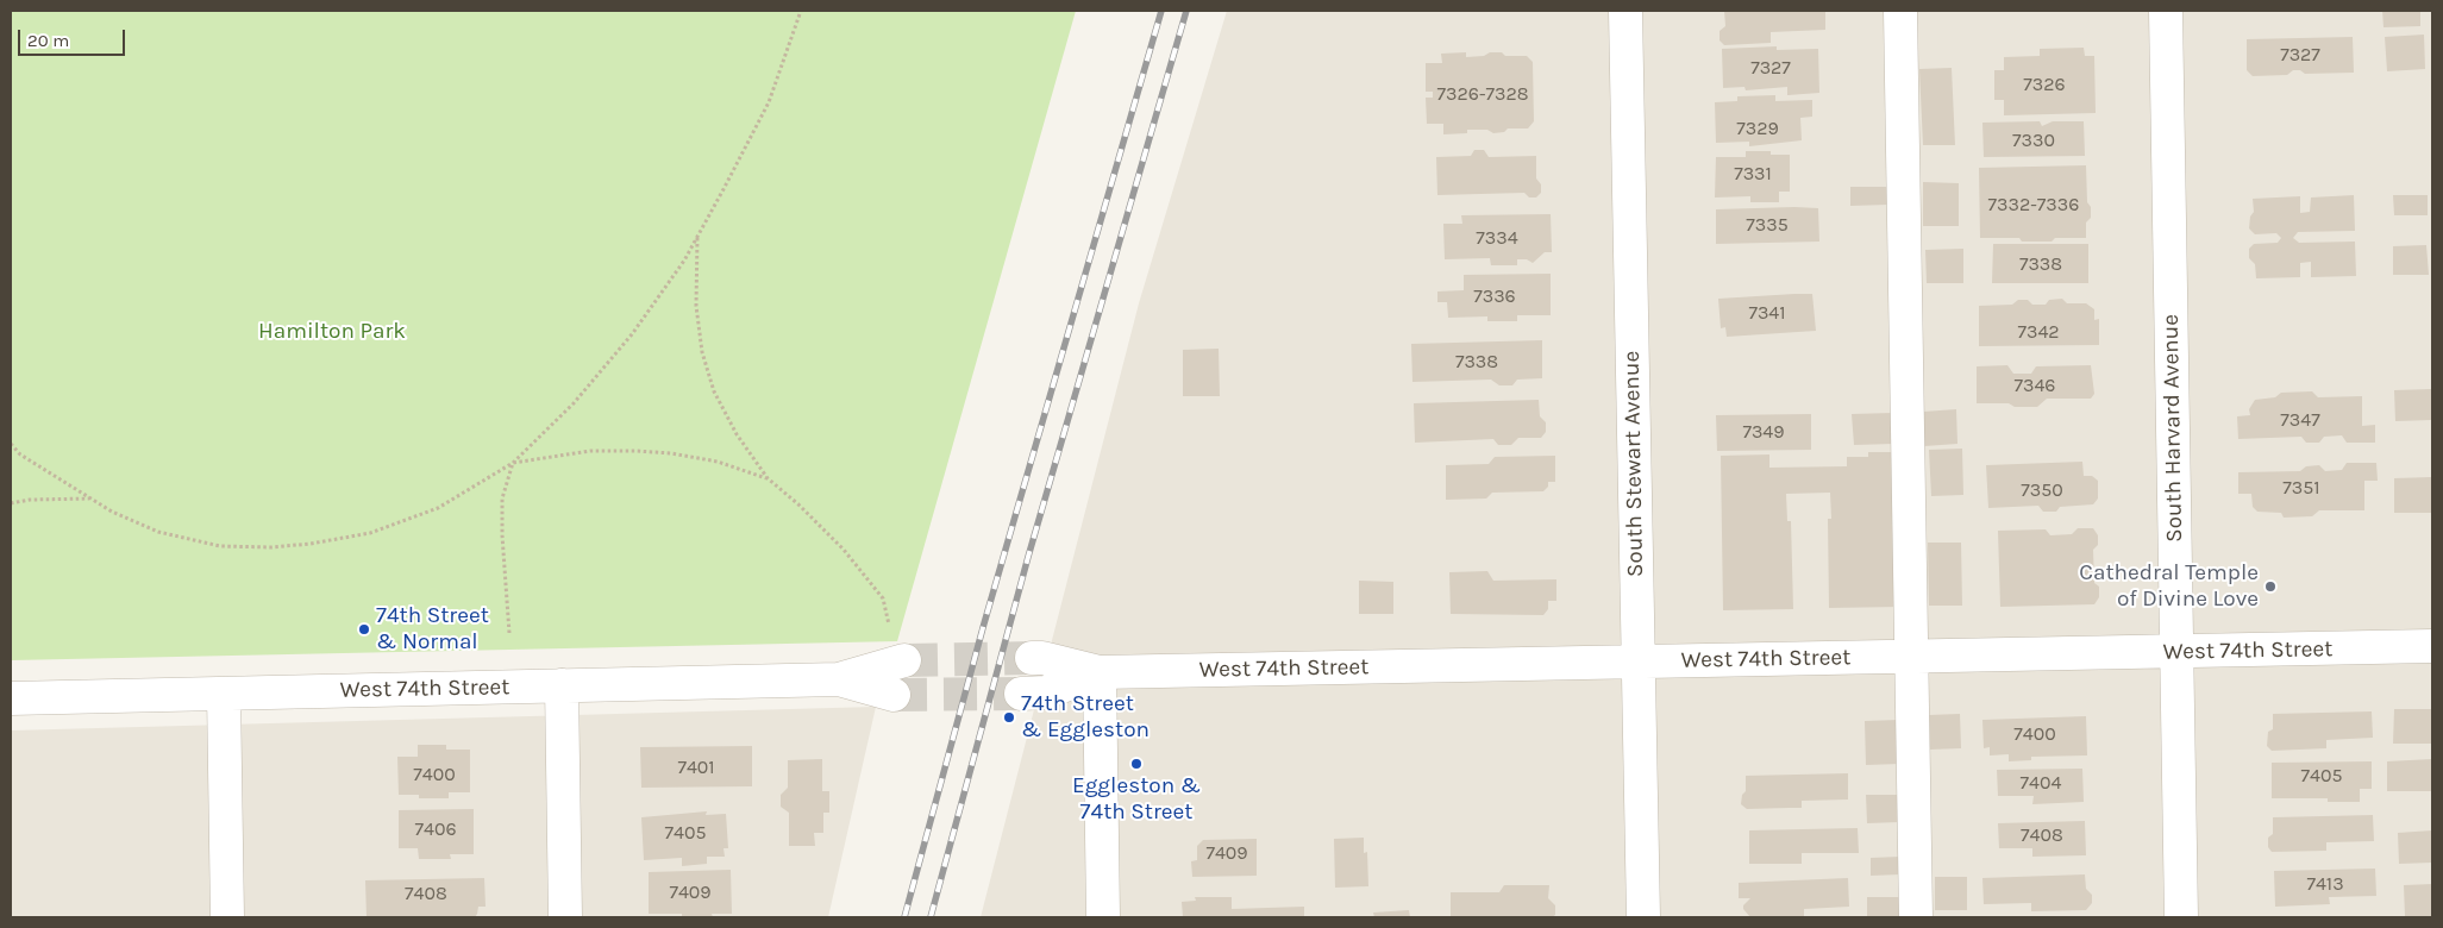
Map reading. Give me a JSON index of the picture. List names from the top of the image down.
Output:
{
  "streets": {
    "street": ["South Harvard Avenue", "South Stewart Avenue", "West 74th Street"]
  },
  "crossings": [
    ["South Harvard Avenue", "West 74th Street"],
    ["South Stewart Avenue", "West 74th Street"]
  ],
  "parks": ["Hamilton Park"],
  "places": [
    "Cathedral Temple of Divine Love",
    "74th Street & Normal",
    "74th Street & Eggleston",
    "Eggleston & 74th Street"
  ],
  "house_numbers": [
    "7327",
    "7327",
    "7326",
    "7326-7328",
    "7329",
    "7330",
    "7331",
    "7332-7336",
    "7335",
    "7334",
    "7338",
    "7336",
    "7341",
    "7342",
    "7338",
    "7346",
    "7347",
    "7349",
    "7351",
    "7350",
    "7400",
    "7401",
    "7400",
    "7405",
    "7404",
    "7406",
    "7405",
    "7408",
    "7409",
    "7413",
    "7409",
    "7408"
  ],
  "scale_bar": "20 m"
}
